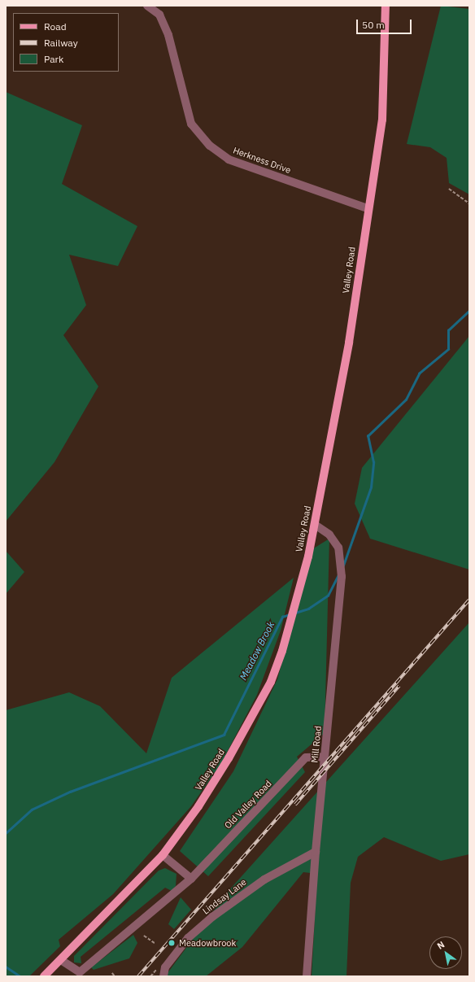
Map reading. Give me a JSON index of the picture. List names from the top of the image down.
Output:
{
  "streets": {
    "main road": ["Valley Road"],
    "street": [
      "Herkness Drive",
      "Mill Road",
      "Old Valley Road",
      "Lindsay Lane"
    ]
  },
  "crossings": [
    ["Herkness Drive", "Valley Road"],
    ["Valley Road", "Mill Road"],
    ["Valley Road", "Old Valley Road"],
    ["Mill Road", "Old Valley Road"],
    ["Mill Road", "Lindsay Lane"]
  ],
  "water": ["Meadow Brook"],
  "places": ["Meadowbrook"],
  "legend": ["Road", "Railway", "Park"],
  "scale_bar": "50 m",
  "north": "top left"
}
